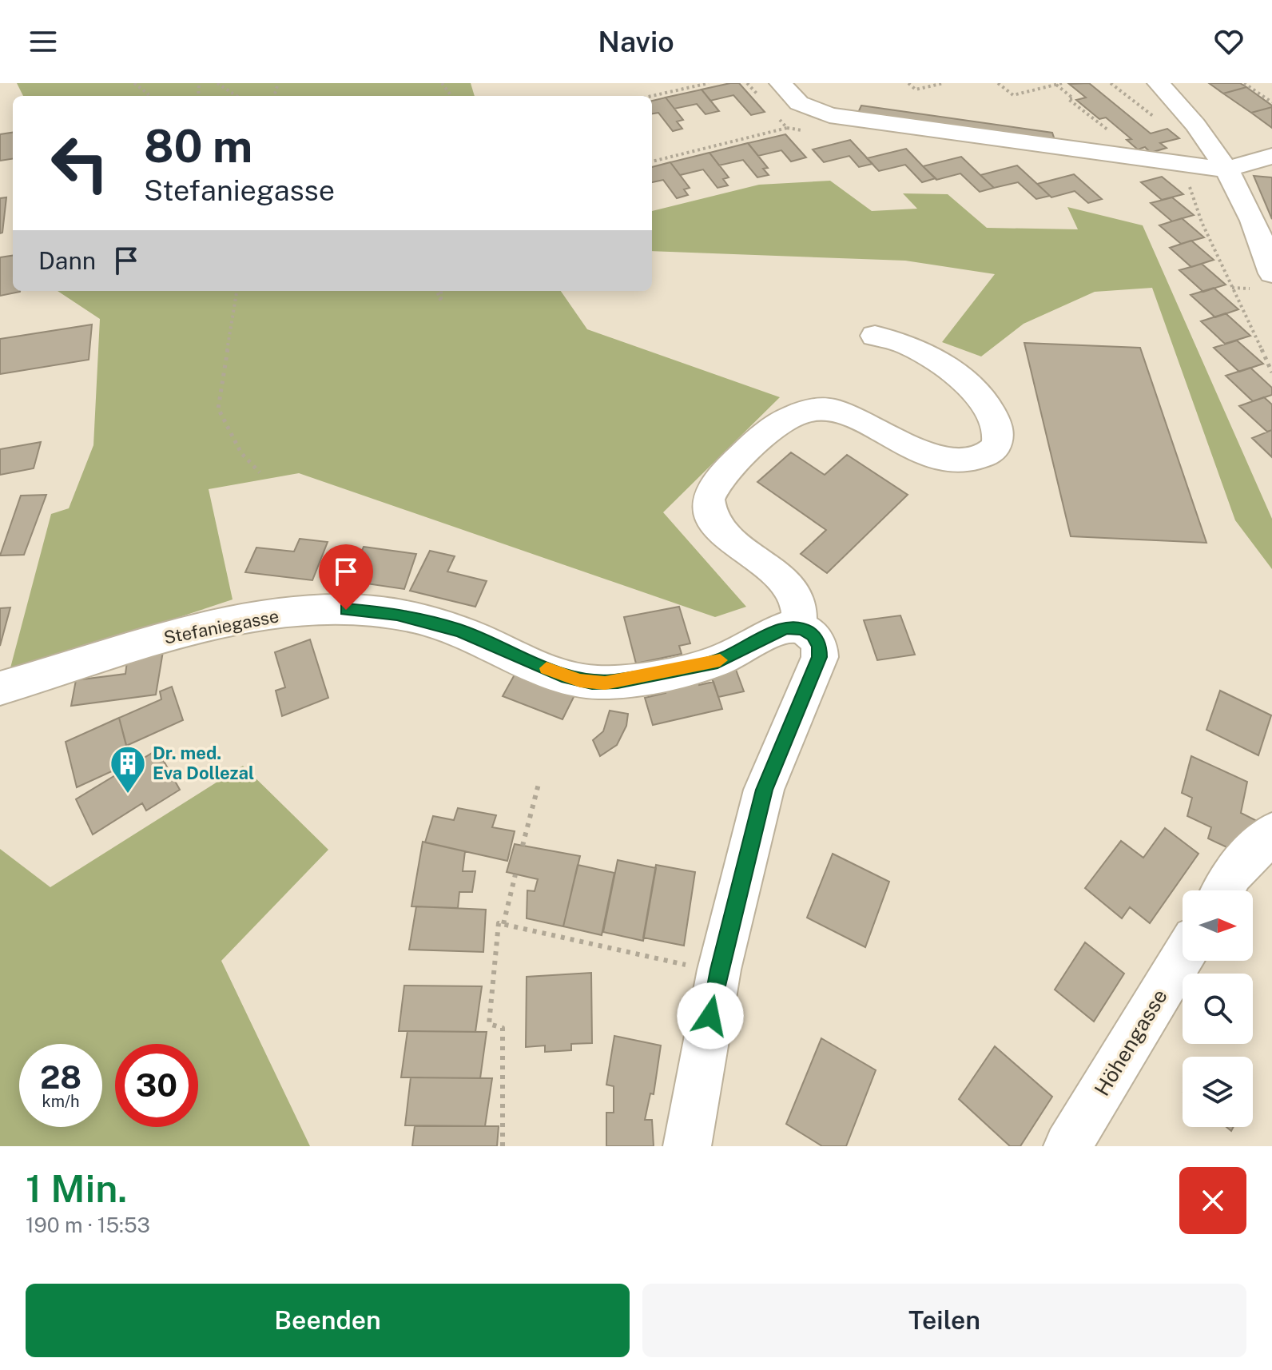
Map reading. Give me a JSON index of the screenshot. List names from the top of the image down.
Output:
{
  "streets": {
    "street": ["Stefaniegasse", "Höhengasse"]
  },
  "places": {
    "building": ["Dr. med. Eva Dollezal"]
  },
  "north": "right",
  "page": {
    "header": "Navio",
    "turn": ["80 m", "Stefaniegasse"],
    "then": "Dann",
    "speed": "28 km/h",
    "limit": "30",
    "heading": ["1 Min.", "190 m · 15:53"],
    "buttons": ["Beenden", "Teilen"]
  }
}
